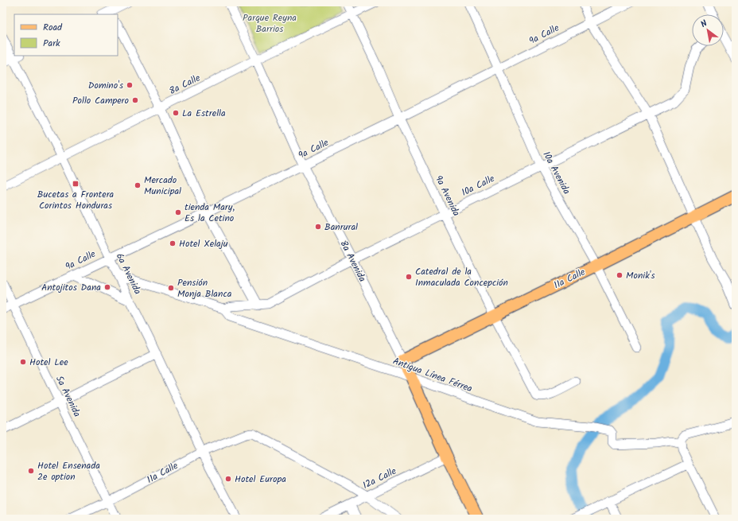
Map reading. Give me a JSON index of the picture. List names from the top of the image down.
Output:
{
  "streets": {
    "main road": ["8a Avenida", "11a Calle"],
    "street": [
      "9a Calle",
      "8a Calle",
      "10a Avenida",
      "10a Calle",
      "9a Avenida",
      "6a Avenida",
      "Antigua Línea Férrea",
      "5a Avenida",
      "12a Calle"
    ]
  },
  "crossings": [
    ["9a Calle", "10a Avenida"],
    ["9a Calle", "9a Avenida"],
    ["9a Calle", "8a Avenida"],
    ["9a Calle", "6a Avenida"],
    ["9a Calle", "5a Avenida"],
    ["8a Calle", "9a Avenida"],
    ["8a Calle", "8a Avenida"],
    ["8a Calle", "6a Avenida"],
    ["10a Avenida", "10a Calle"],
    ["10a Avenida", "11a Calle"],
    ["10a Calle", "9a Avenida"],
    ["10a Calle", "8a Avenida"],
    ["10a Calle", "Antigua Línea Férrea"],
    ["9a Avenida", "11a Calle"],
    ["8a Avenida", "11a Calle"],
    ["8a Avenida", "Antigua Línea Férrea"],
    ["8a Avenida", "12a Calle"],
    ["6a Avenida", "11a Calle"],
    ["6a Avenida", "Antigua Línea Férrea"],
    ["11a Calle", "5a Avenida"],
    ["11a Calle", "12a Calle"]
  ],
  "parks": ["Parque Reyna Barrios"],
  "places": {
    "other": [
      "Domino's",
      "Pollo Campero",
      "La Estrella",
      "Mercado Municipal",
      "tienda Mary, Es la Cetino",
      "Banrural",
      "Hotel Xelaju",
      "Monik's",
      "Catedral de la Inmaculada Concepción",
      "Antojitos Dana",
      "Pensión Monja Blanca",
      "Hotel Lee",
      "Hotel Ensenada 2e option",
      "Hotel Europa"
    ],
    "transit": ["Bucetas a Frontera Corintos Honduras"]
  },
  "legend": ["Road", "Park"],
  "north": "top left"
}
